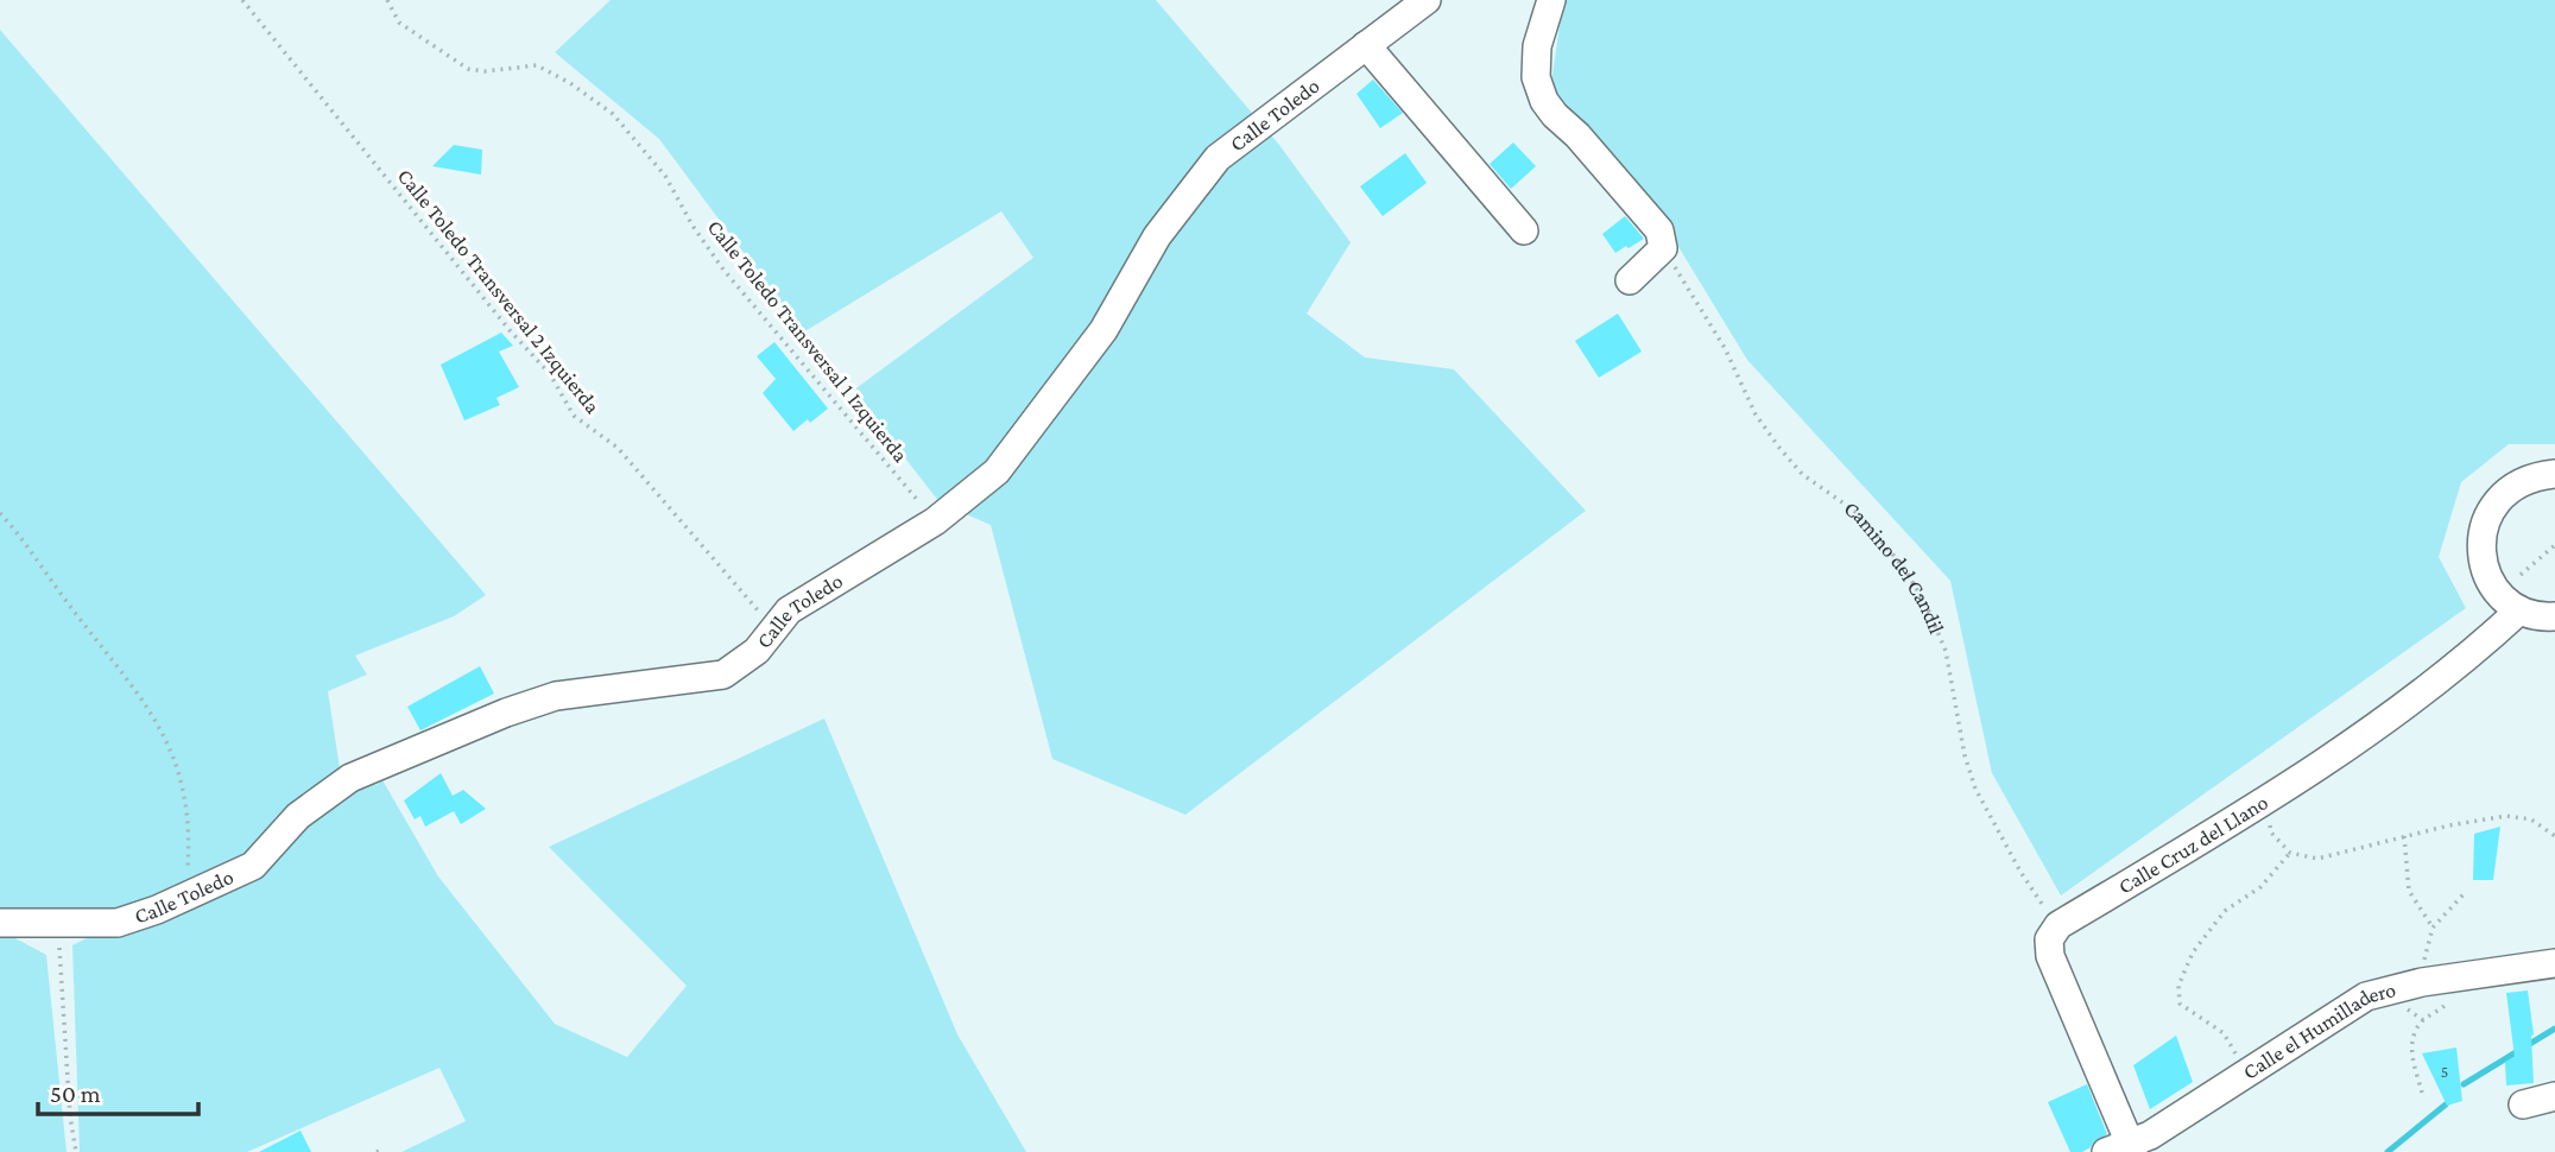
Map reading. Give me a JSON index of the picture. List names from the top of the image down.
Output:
{
  "streets": {
    "street": ["Calle Toledo", "Calle Cruz del Llano", "Calle el Humilladero"],
    "path": ["Calle Toledo Transversal 2 Izquierda", "Calle Toledo Transversal 1 Izquierda", "Camino del Candil"]
  },
  "crossings": [
    ["Calle Toledo", "Calle Toledo Transversal 2 Izquierda"],
    ["Calle Toledo", "Calle Toledo Transversal 1 Izquierda"],
    ["Camino del Candil", "Calle Cruz del Llano"]
  ],
  "house_numbers": ["5"],
  "scale_bar": "50 m"
}
